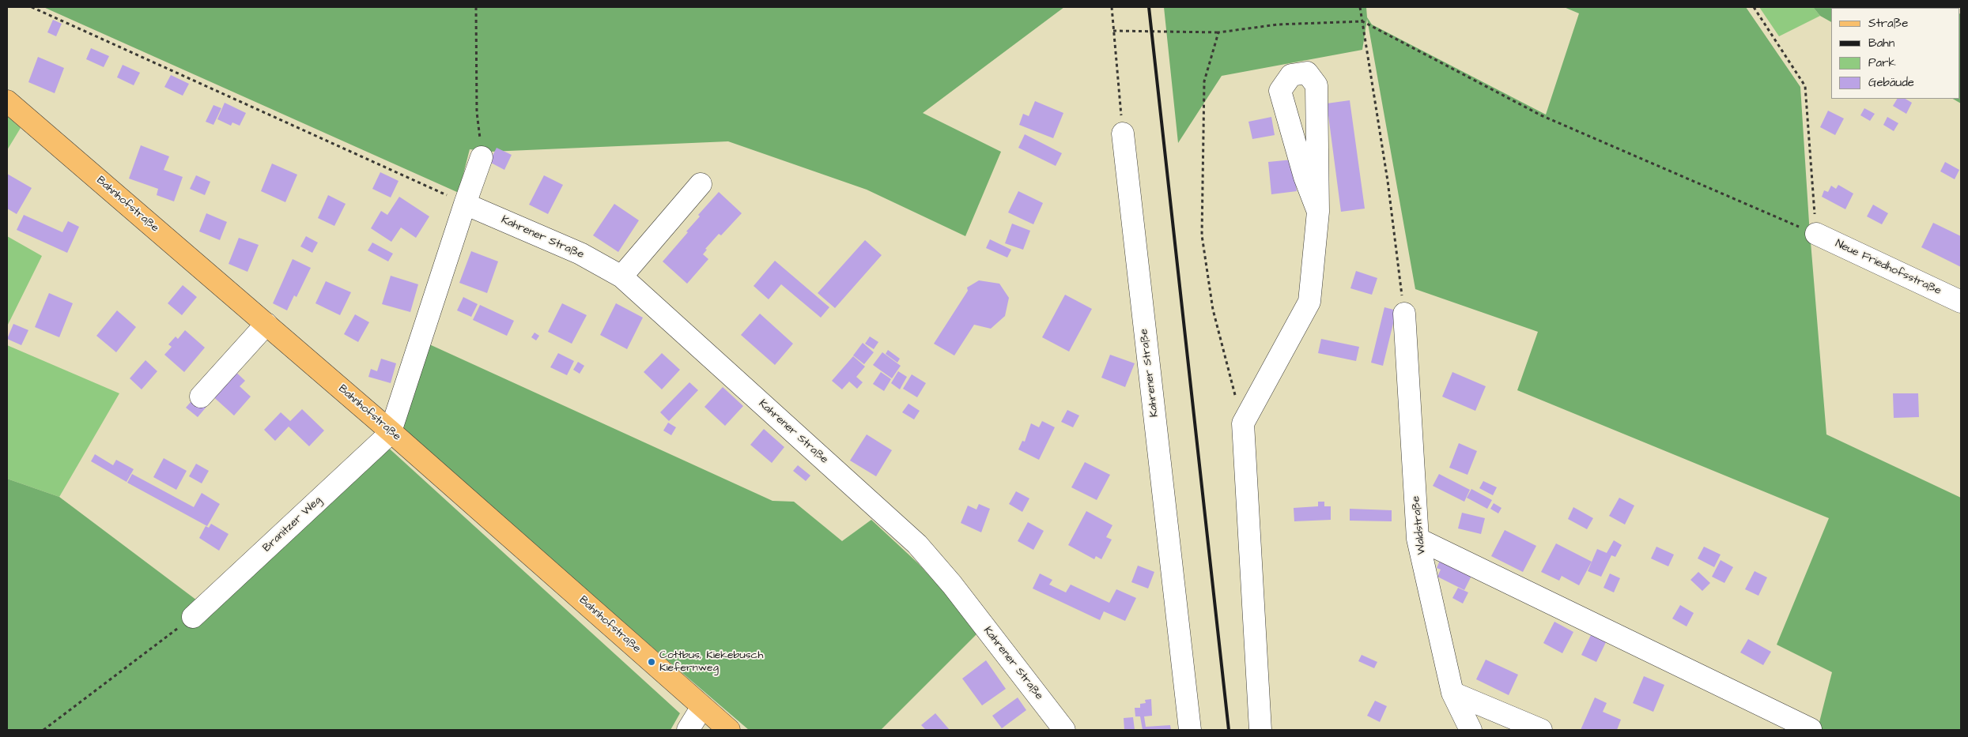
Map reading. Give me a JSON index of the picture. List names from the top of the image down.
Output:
{
  "streets": {
    "main road": ["Bahnhofstraße"],
    "street": [
      "Kahrener Straße",
      "Neue Friedhofsstraße",
      "Branitzer Weg",
      "Waldstraße"
    ]
  },
  "crossings": [
    ["Bahnhofstraße", "Branitzer Weg"]
  ],
  "places": ["Cottbus, Kiekebusch Kiefernweg"],
  "legend": [
    "Straße",
    "Bahn",
    "Park",
    "Gebäude"
  ]
}
